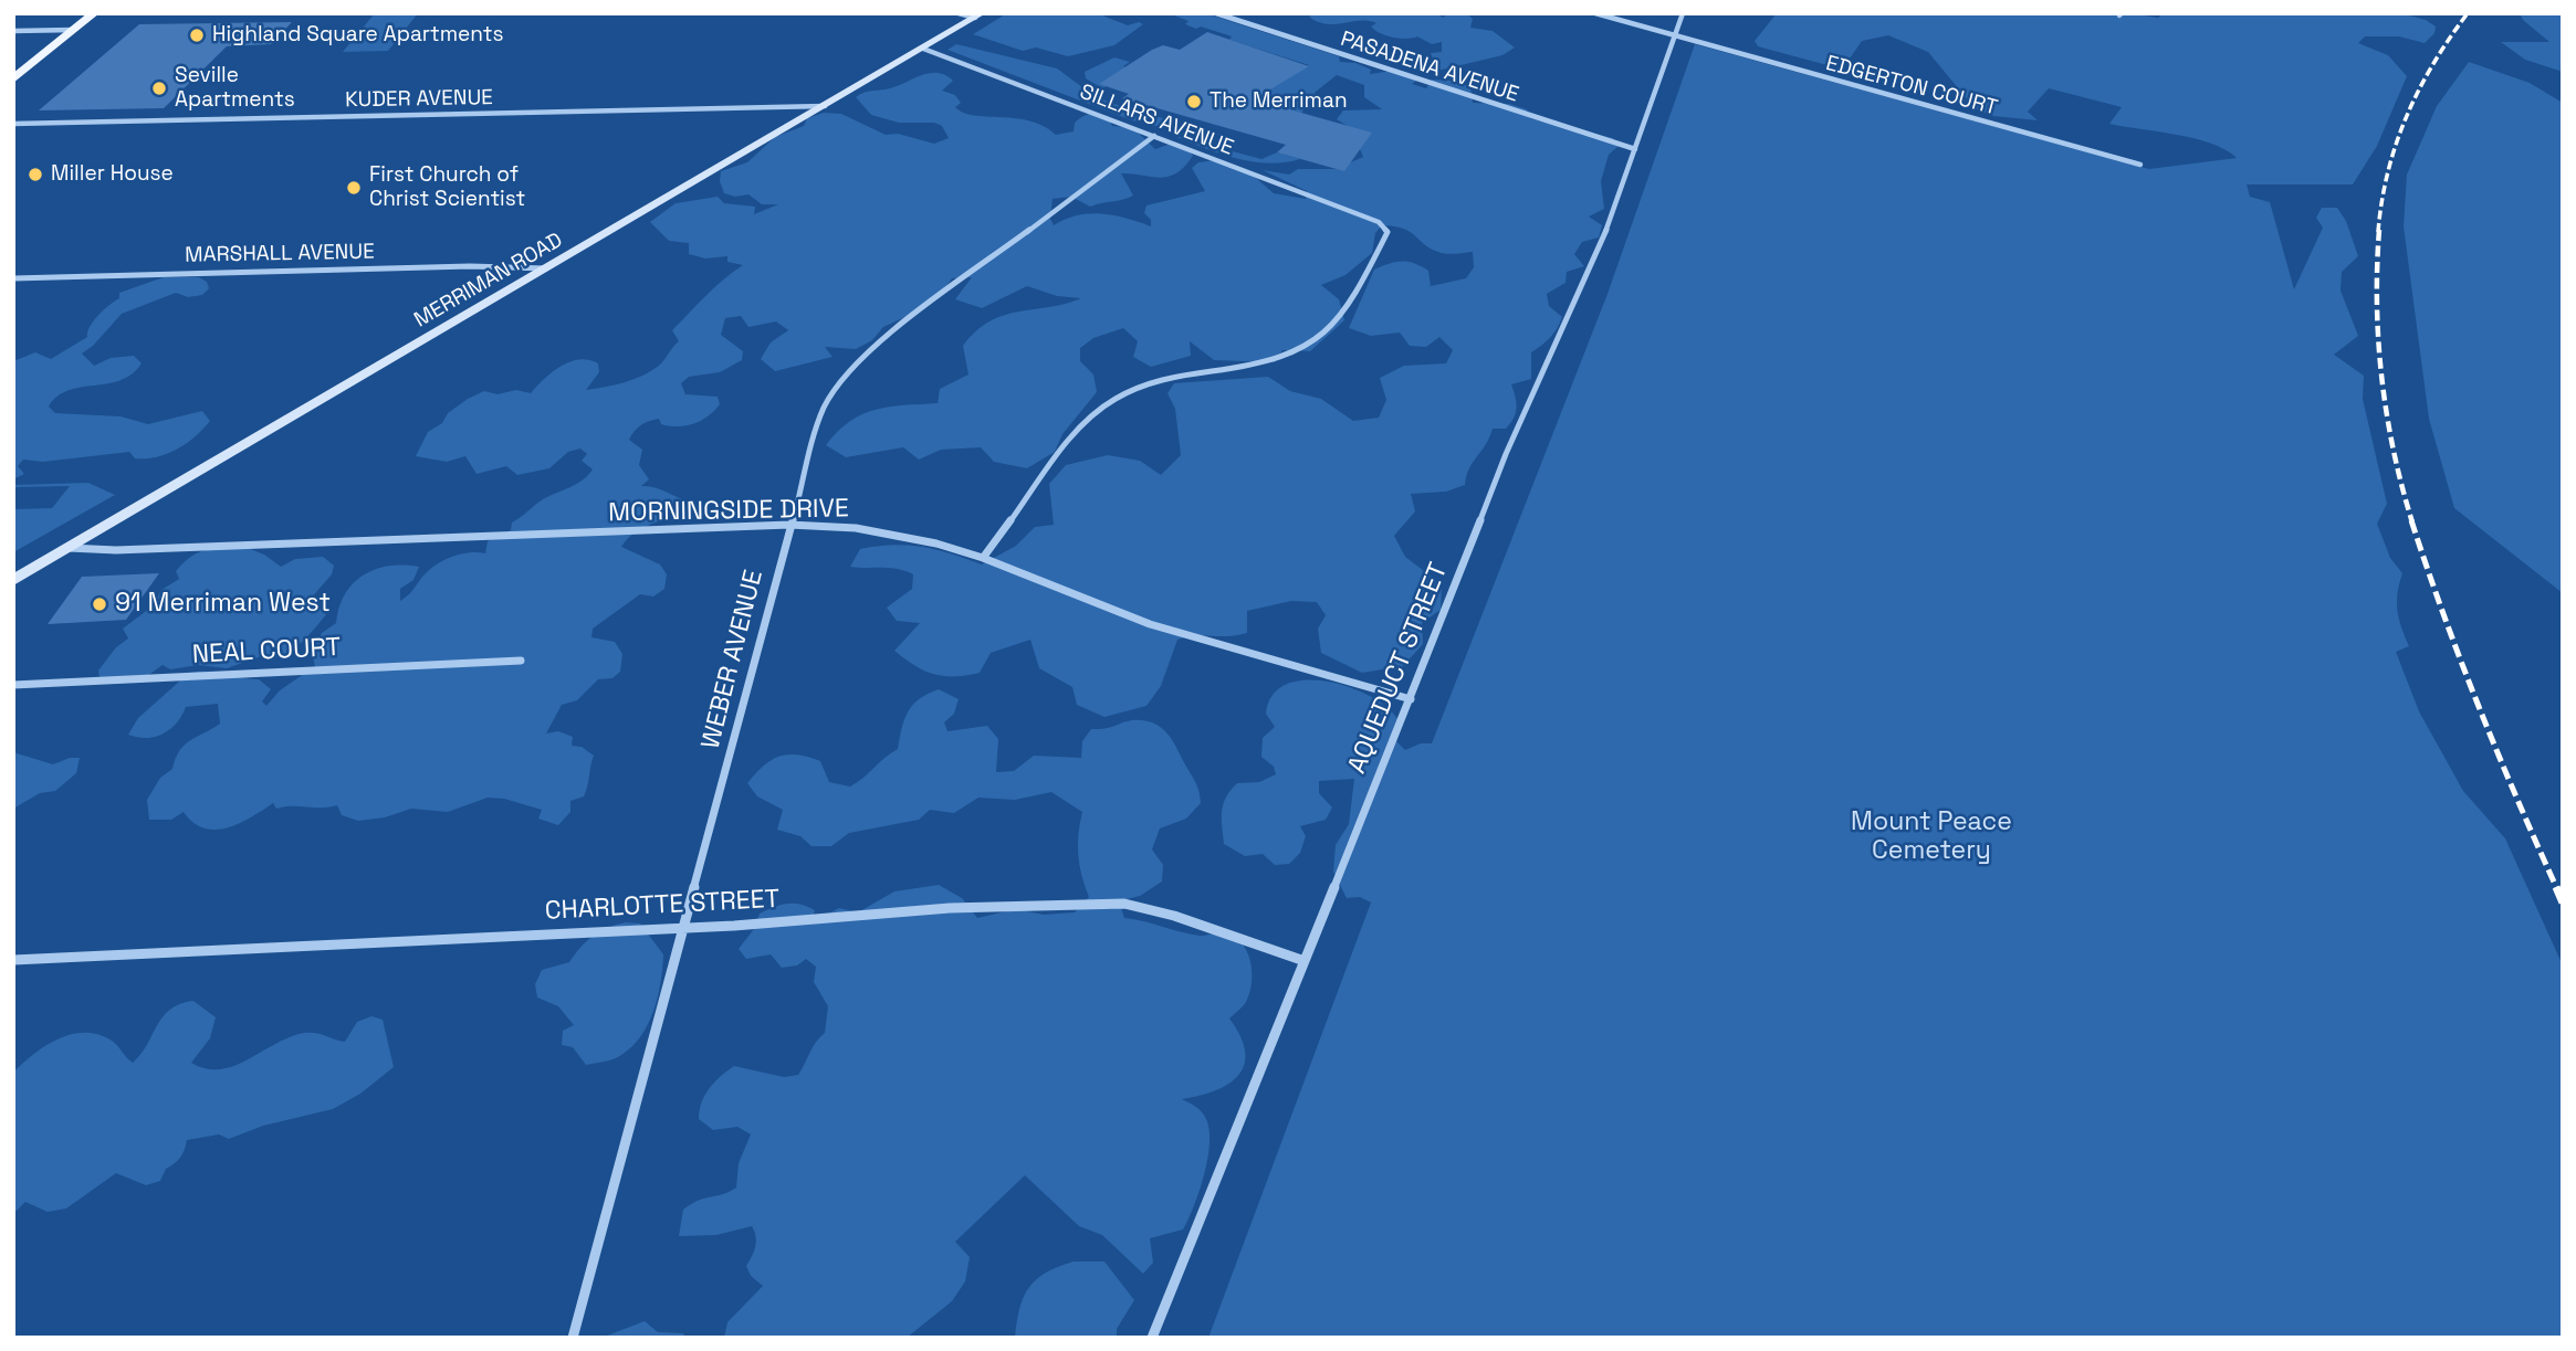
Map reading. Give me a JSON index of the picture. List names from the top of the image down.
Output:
{
  "streets": {
    "main road": ["MERRIMAN ROAD"],
    "street": [
      "PASADENA AVENUE",
      "EDGERTON COURT",
      "KUDER AVENUE",
      "SILLARS AVENUE",
      "MARSHALL AVENUE",
      "MORNINGSIDE DRIVE",
      "NEAL COURT",
      "WEBER AVENUE",
      "AQUEDUCT STREET",
      "CHARLOTTE STREET"
    ]
  },
  "crossings": [
    ["PASADENA AVENUE", "AQUEDUCT STREET"],
    ["EDGERTON COURT", "AQUEDUCT STREET"],
    ["KUDER AVENUE", "MERRIMAN ROAD"],
    ["SILLARS AVENUE", "MERRIMAN ROAD"],
    ["SILLARS AVENUE", "MORNINGSIDE DRIVE"],
    ["SILLARS AVENUE", "WEBER AVENUE"],
    ["MARSHALL AVENUE", "MERRIMAN ROAD"],
    ["MERRIMAN ROAD", "MORNINGSIDE DRIVE"],
    ["MORNINGSIDE DRIVE", "WEBER AVENUE"],
    ["MORNINGSIDE DRIVE", "AQUEDUCT STREET"],
    ["WEBER AVENUE", "CHARLOTTE STREET"],
    ["AQUEDUCT STREET", "CHARLOTTE STREET"]
  ],
  "parks": ["Mount Peace Cemetery"],
  "places": [
    "Highland Square Apartments",
    "Seville Apartments",
    "The Merriman",
    "Miller House",
    "First Church of Christ Scientist",
    "91 Merriman West"
  ]
}
